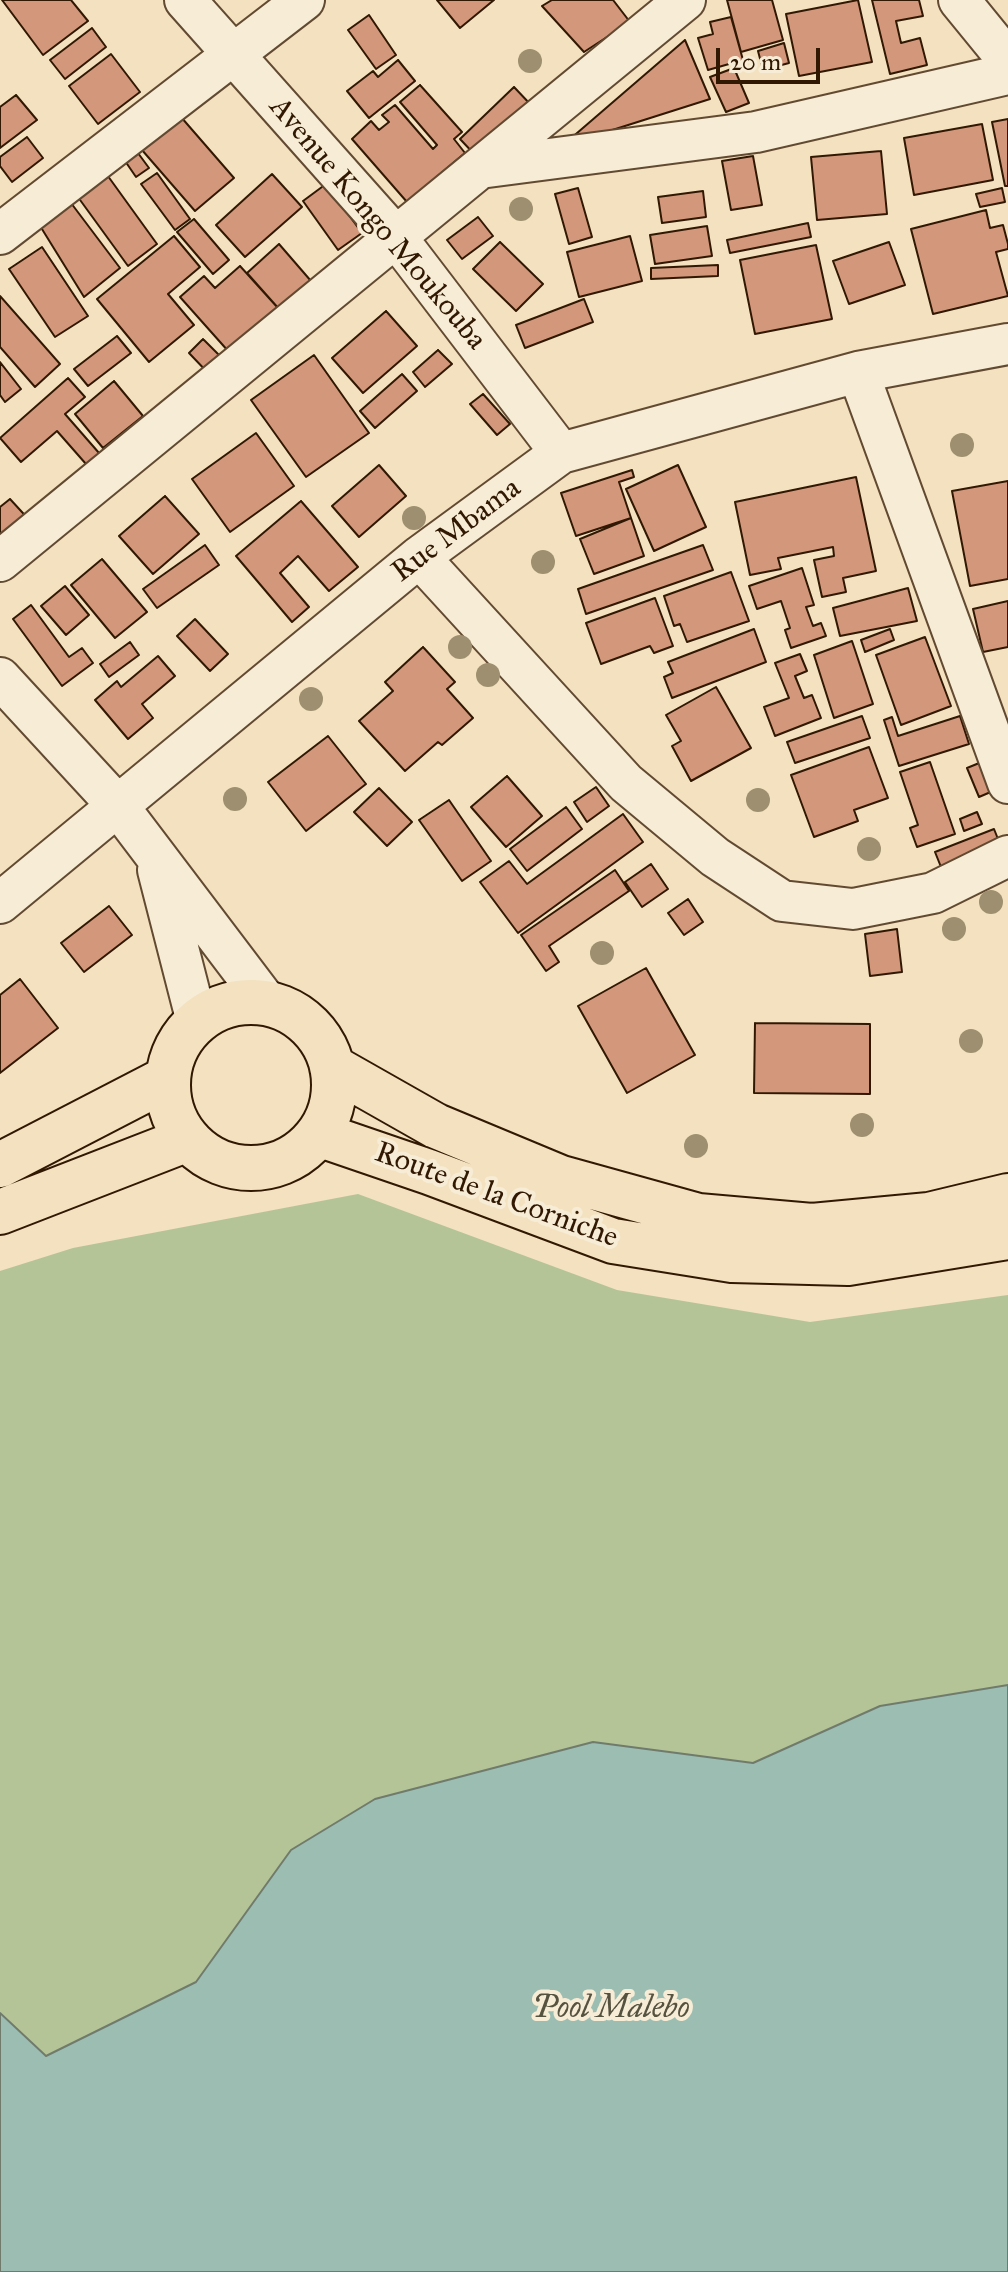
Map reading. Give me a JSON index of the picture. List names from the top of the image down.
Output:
{
  "streets": {
    "main road": ["Route de la Corniche"],
    "street": ["Avenue Kongo Moukouba", "Rue Mbama"]
  },
  "crossings": [
    ["Avenue Kongo Moukouba", "Rue Mbama"]
  ],
  "water": ["Pool Malebo"],
  "scale_bar": "20 m"
}
